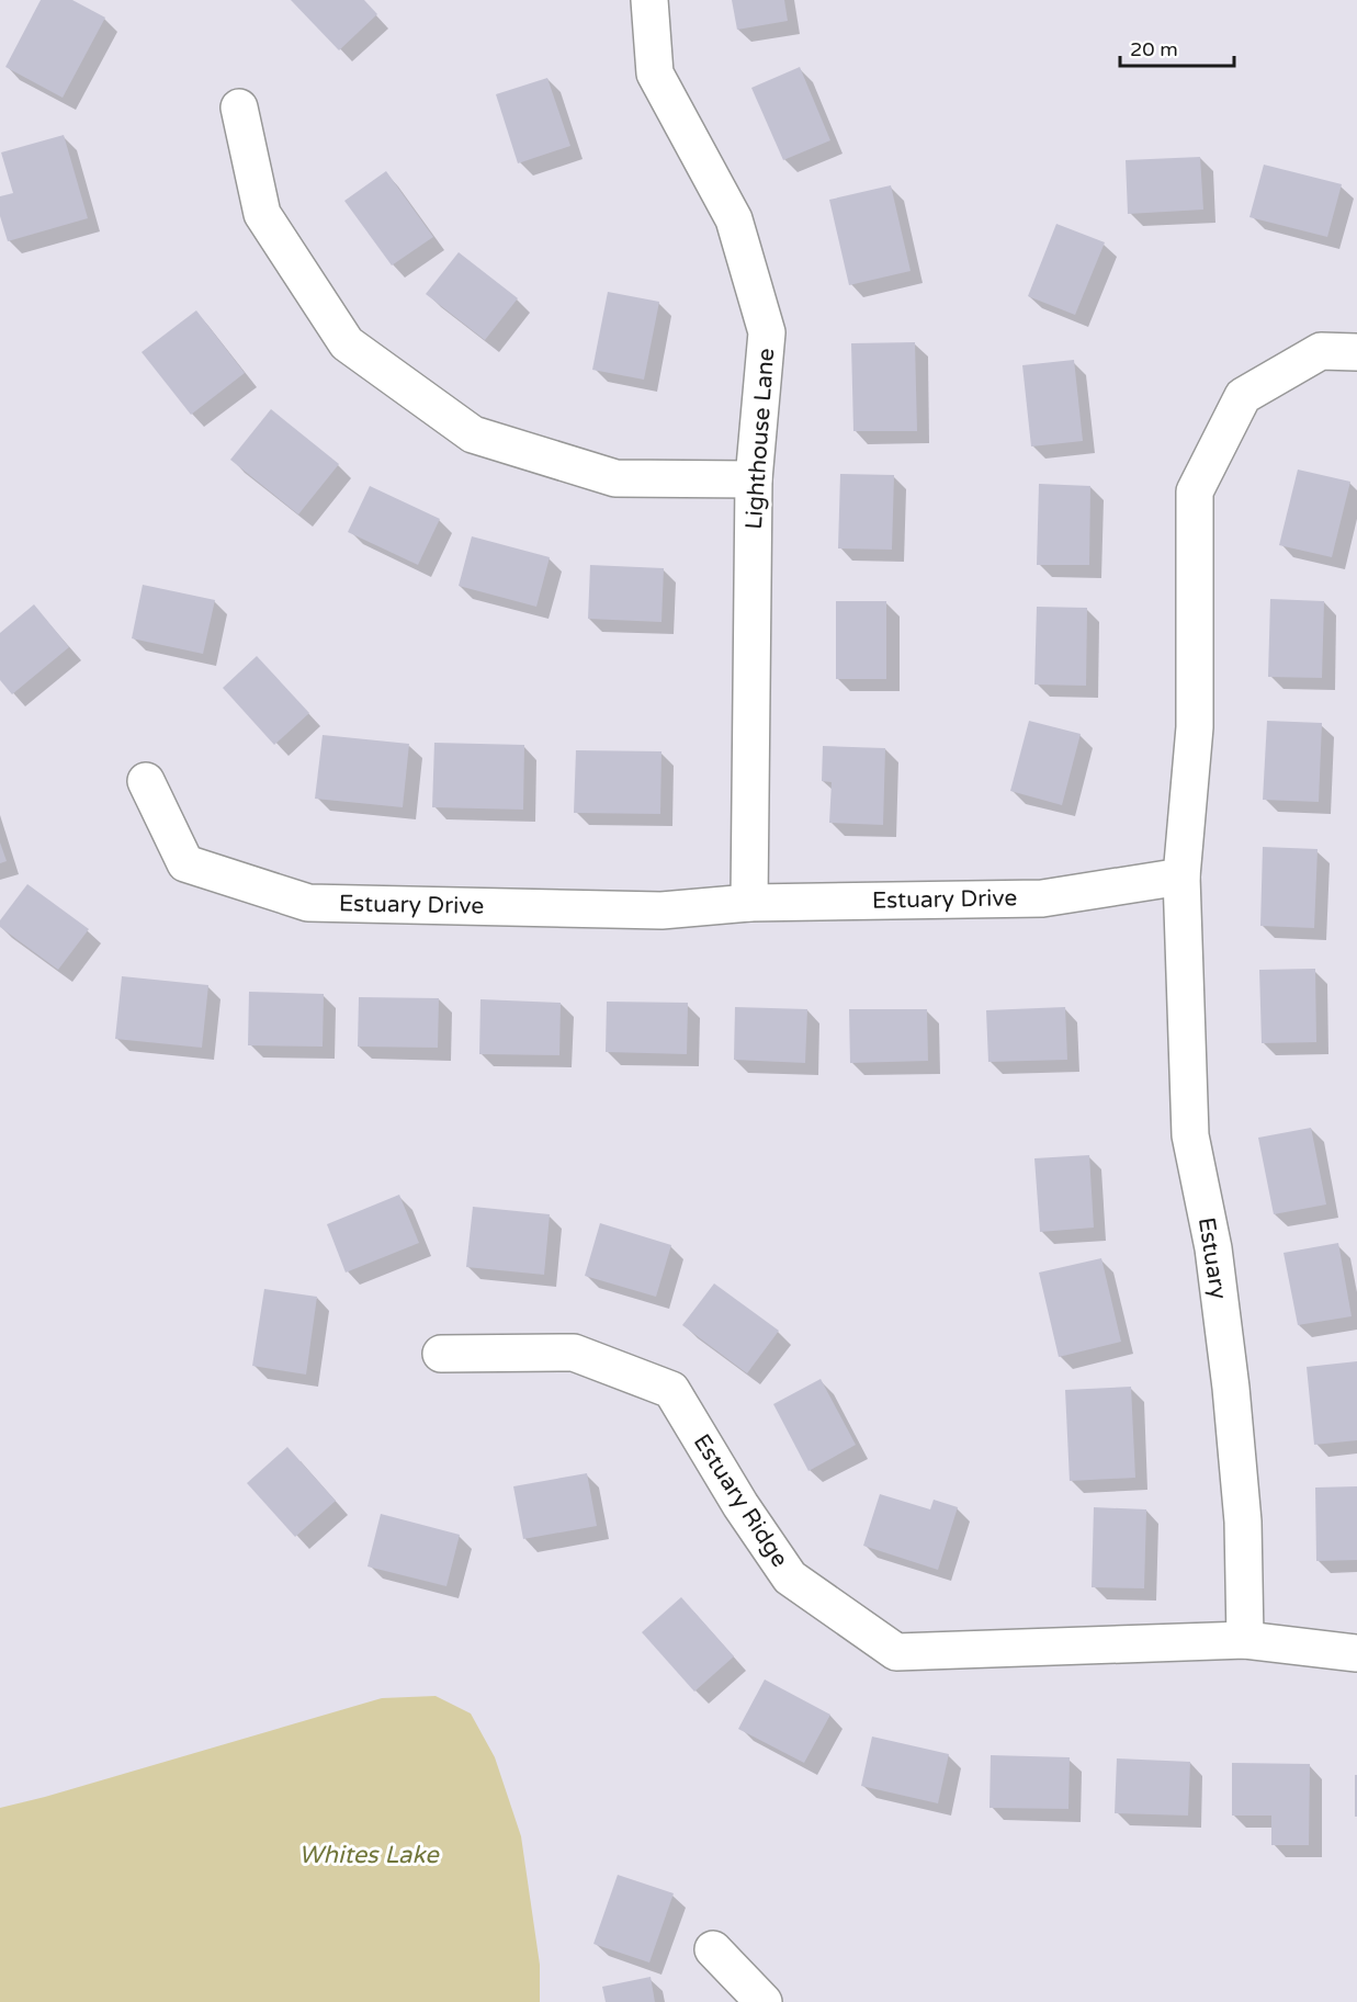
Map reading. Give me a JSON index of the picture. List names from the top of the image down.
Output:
{
  "streets": {
    "street": [
      "Lighthouse Lane",
      "Estuary Drive",
      "Estuary",
      "Estuary Ridge"
    ]
  },
  "crossings": [
    ["Lighthouse Lane", "Estuary Drive"],
    ["Estuary Drive", "Estuary"],
    ["Estuary", "Estuary Ridge"]
  ],
  "water": ["Whites Lake"],
  "scale_bar": "20 m"
}
